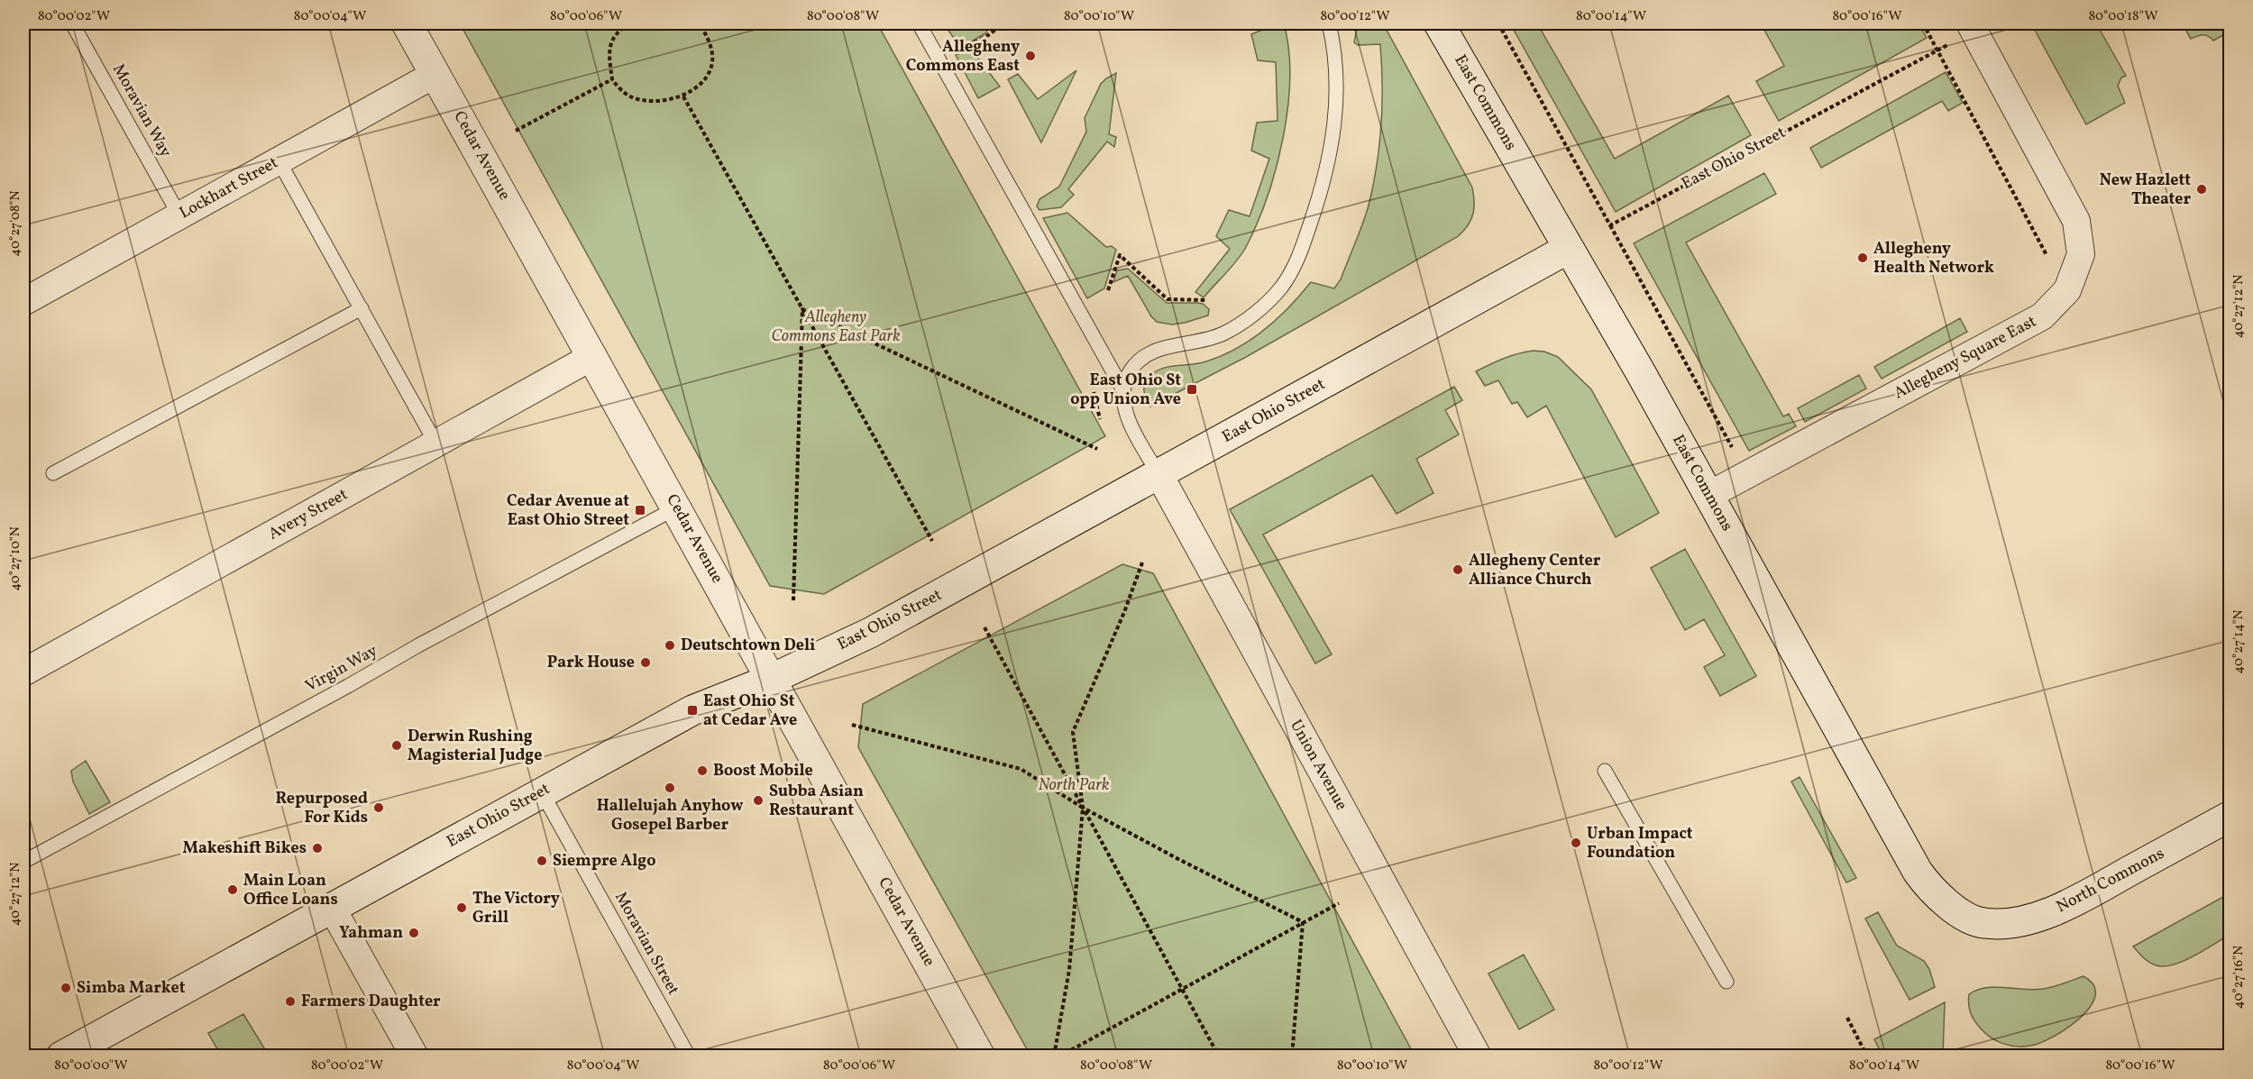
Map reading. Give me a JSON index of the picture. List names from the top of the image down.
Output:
{
  "streets": {
    "main road": [
      "East Commons",
      "Cedar Avenue",
      "East Ohio Street",
      "North Commons"
    ],
    "street": [
      "Lockhart Street",
      "Allegheny Square East",
      "Avery Street",
      "Union Avenue"
    ],
    "lane": ["Moravian Way", "Virgin Way", "Moravian Street"]
  },
  "crossings": [
    ["East Commons", "East Ohio Street"],
    ["East Commons", "Allegheny Square East"],
    ["East Commons", "North Commons"],
    ["Moravian Way", "Lockhart Street"],
    ["Cedar Avenue", "East Ohio Street"],
    ["Cedar Avenue", "Lockhart Street"],
    ["Cedar Avenue", "Avery Street"],
    ["Cedar Avenue", "Virgin Way"],
    ["East Ohio Street", "Union Avenue"],
    ["East Ohio Street", "Moravian Street"]
  ],
  "parks": ["Allegheny Commons East Park", "North Park"],
  "places": {
    "other": [
      "Allegheny Commons East",
      "New Hazlett Theater",
      "Allegheny Health Network",
      "Allegheny Center Alliance Church",
      "Deutschtown Deli",
      "Park House",
      "Derwin Rushing Magisterial Judge",
      "Boost Mobile",
      "Hallelujah Anyhow Gosepel Barber",
      "Subba Asian Restaurant",
      "Repurposed For Kids",
      "Urban Impact Foundation",
      "Makeshift Bikes",
      "Siempre Algo",
      "Main Loan Office Loans",
      "The Victory Grill",
      "Yahman",
      "Simba Market",
      "Farmers Daughter"
    ],
    "transit": ["East Ohio St opp Union Ave", "Cedar Avenue at East Ohio Street", "East Ohio St at Cedar Ave"]
  },
  "coordinates": [
    "80°00'02\"W",
    "80°00'04\"W",
    "80°00'06\"W",
    "80°00'08\"W",
    "80°00'10\"W",
    "80°00'12\"W",
    "80°00'14\"W",
    "80°00'16\"W",
    "80°00'18\"W",
    "40°27'08\"N",
    "40°27'12\"N",
    "40°27'10\"N",
    "40°27'14\"N",
    "40°27'16\"N",
    "80°00'00\"W"
  ]
}
